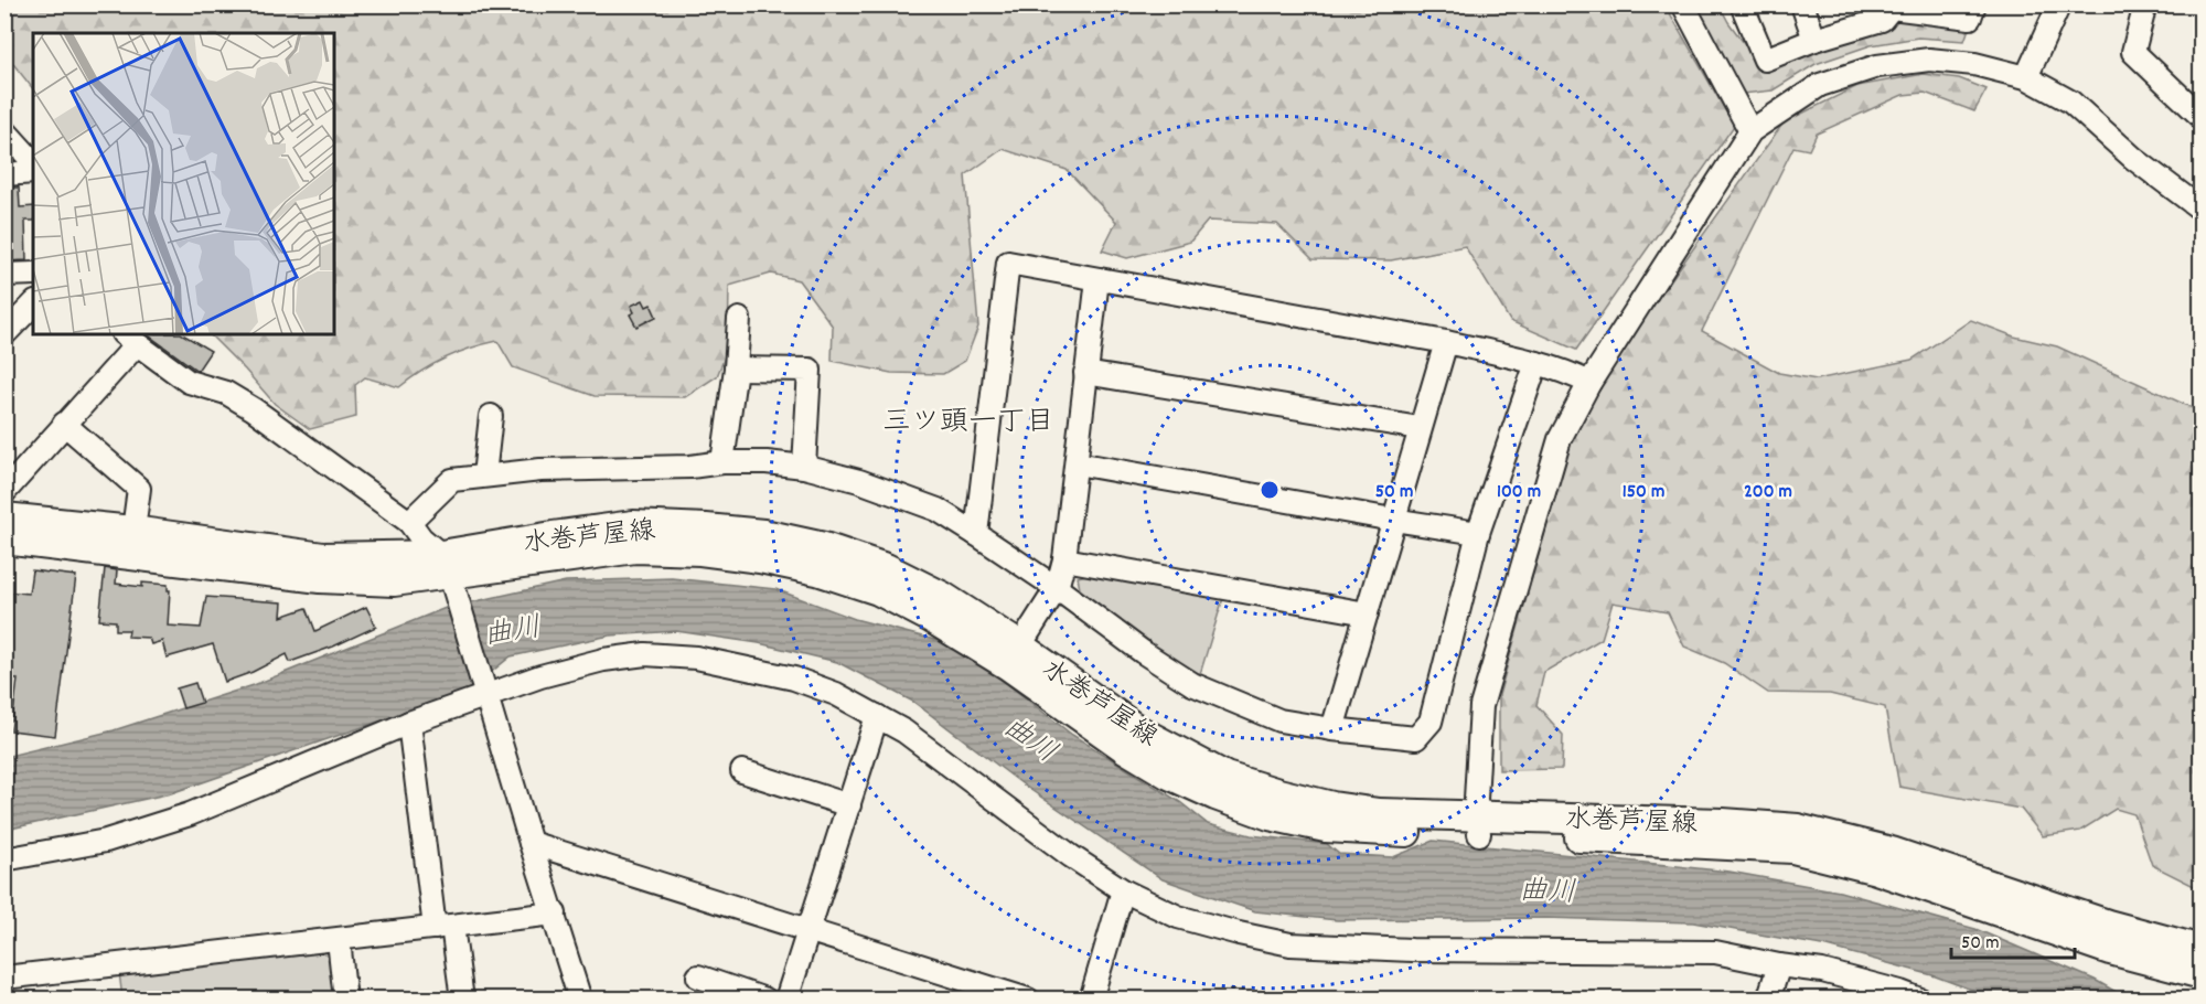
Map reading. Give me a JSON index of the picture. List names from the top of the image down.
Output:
{
  "streets": {
    "main road": ["水巻芦屋線"]
  },
  "districts": ["三ツ頭一丁目"],
  "water": ["曲川"],
  "scale_bar": "50 m",
  "rings": [
    "50 m",
    "100 m",
    "150 m",
    "200 m"
  ]
}
